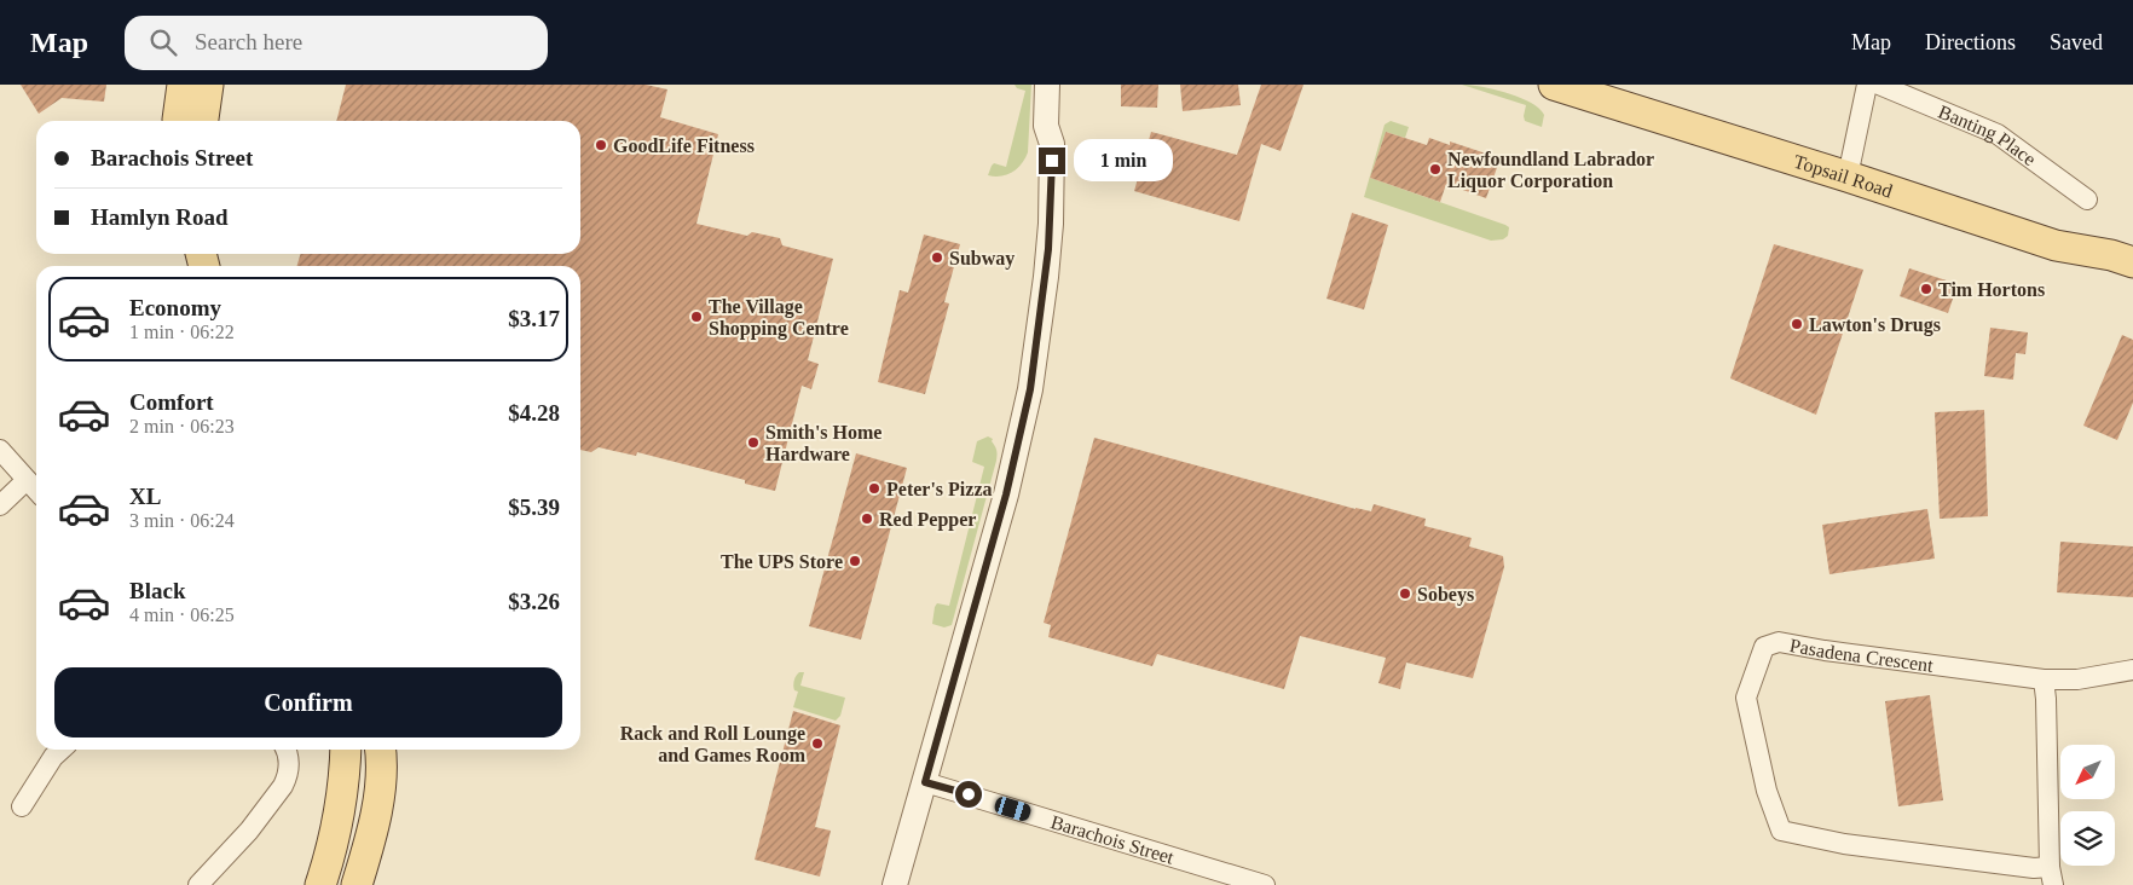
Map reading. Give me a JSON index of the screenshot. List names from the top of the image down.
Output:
{
  "streets": {
    "main road": ["Topsail Road"],
    "street": ["Banting Place", "Pasadena Crescent", "Barachois Street"]
  },
  "places": [
    "GoodLife Fitness",
    "Newfoundland Labrador Liquor Corporation",
    "Subway",
    "Tim Hortons",
    "The Village Shopping Centre",
    "Lawton's Drugs",
    "Smith's Home Hardware",
    "Peter's Pizza",
    "Red Pepper",
    "The UPS Store",
    "Sobeys",
    "Rack and Roll Lounge and Games Room"
  ],
  "north": "bottom left",
  "page": {
    "header": "Map",
    "search": "Search here",
    "nav": ["Map", "Directions", "Saved"],
    "banner": ["Barachois Street", "Hamlyn Road"],
    "bubble": "1 min",
    "list": [
      {
        "name": "Economy",
        "note": "1 min · 06:22",
        "value": "$3.17"
      },
      {
        "name": "Comfort",
        "note": "2 min · 06:23",
        "value": "$4.28"
      },
      {
        "name": "XL",
        "note": "3 min · 06:24",
        "value": "$5.39"
      },
      {
        "name": "Black",
        "note": "4 min · 06:25",
        "value": "$3.26"
      }
    ],
    "buttons": "Confirm"
  }
}
